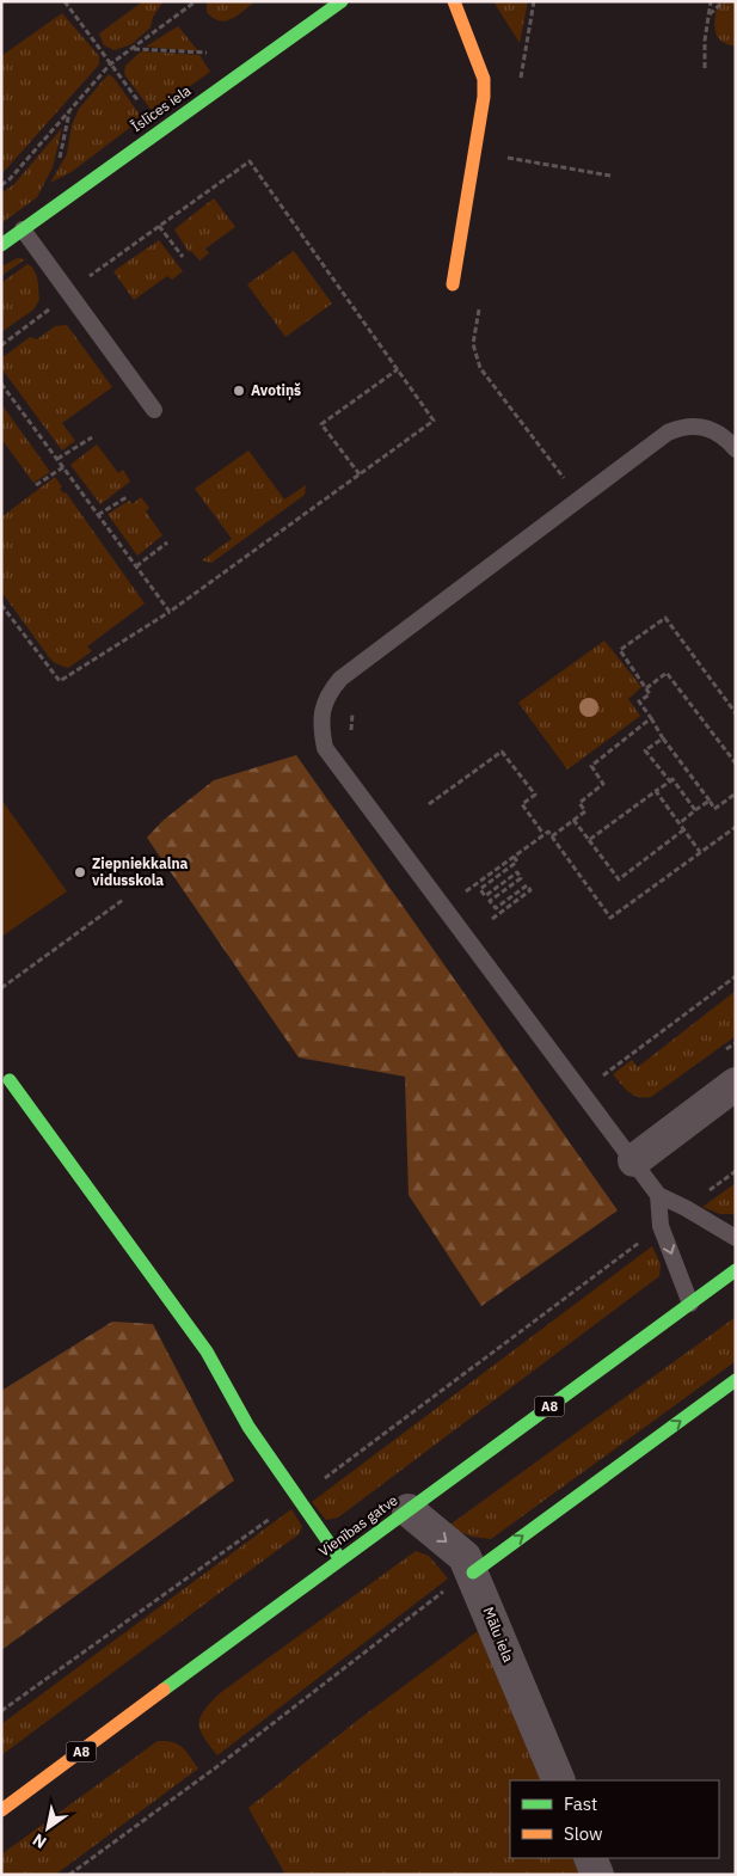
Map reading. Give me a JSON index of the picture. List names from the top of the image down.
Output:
{
  "streets": {
    "main road": ["Īslīces iela", "A8", "Vienības gatve"],
    "street": ["Mālu iela"]
  },
  "crossings": [
    ["Vienības gatve", "Mālu iela"]
  ],
  "places": ["Avotiņš", "Ziepniekkalna vidusskola"],
  "legend": ["Fast", "Slow"],
  "north": "bottom left"
}
